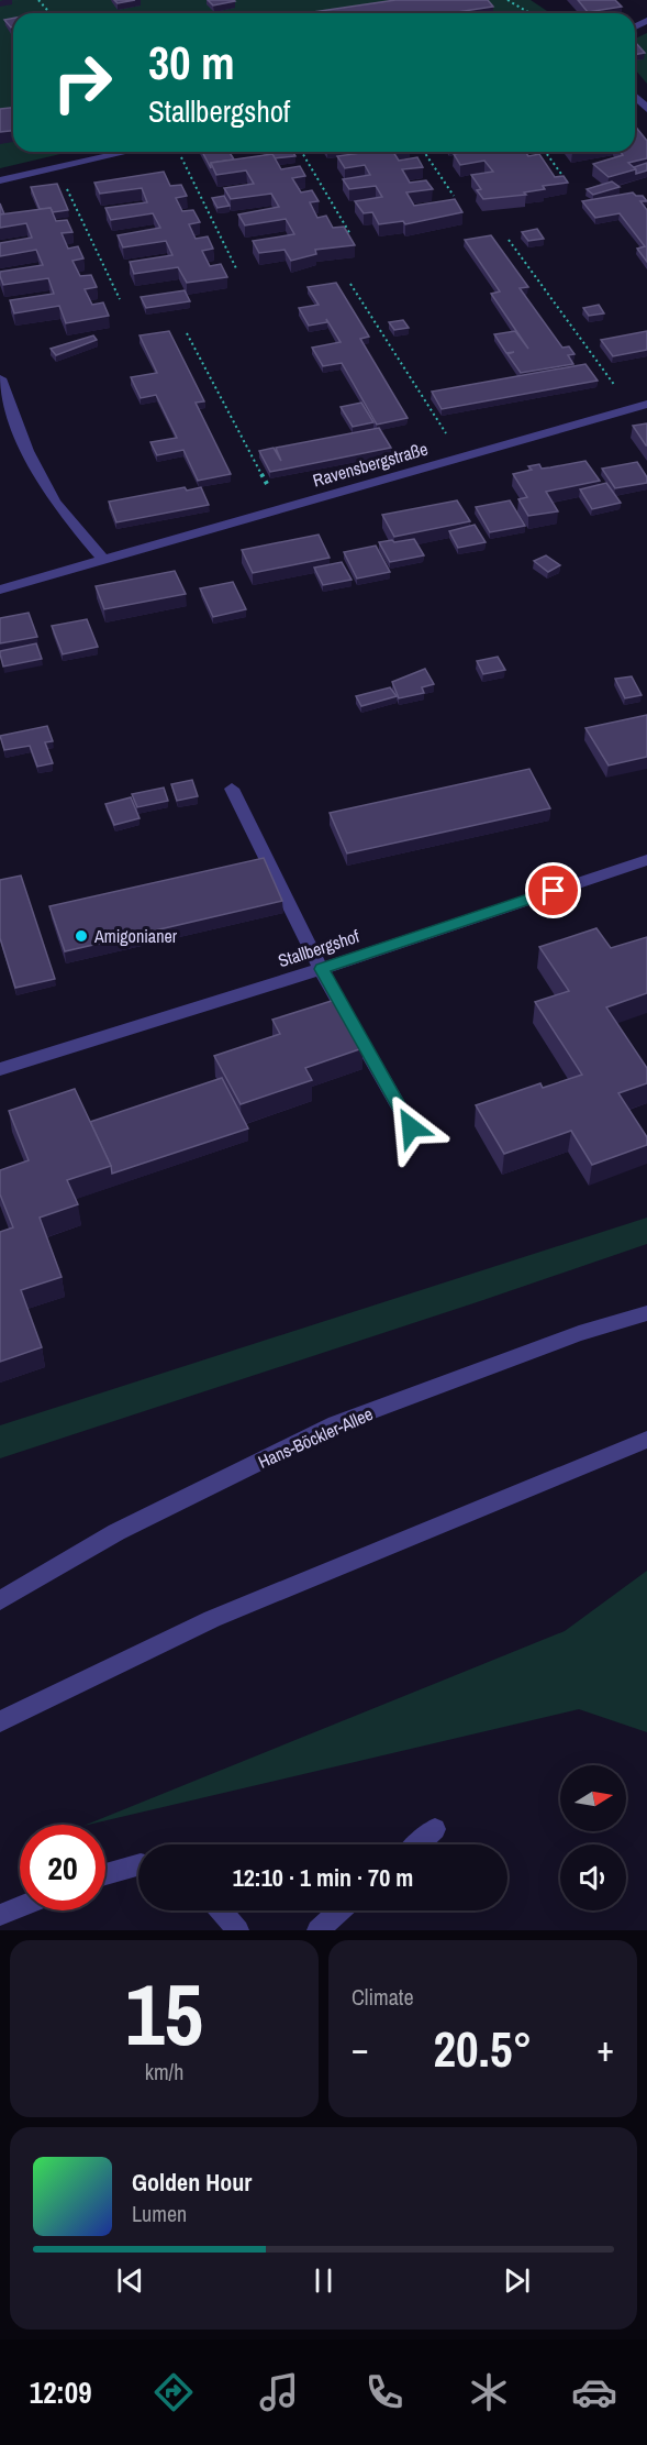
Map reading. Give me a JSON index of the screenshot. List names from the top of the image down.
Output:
{
  "streets": {
    "street": ["Ravensbergstraße", "Stallbergshof", "Hans-Böckler-Allee"]
  },
  "places": ["Amigonianer"],
  "north": "right",
  "page": {
    "turn": ["30 m", "Stallbergshof"],
    "limit": "20",
    "trip": "12:10 · 1 min · 70 m",
    "tile": [
      ["15", "km/h"],
      "Climate"
    ],
    "heat": ["−", "20.5°", "+"],
    "song": ["Golden Hour", "Lumen"],
    "tabs": "12:09"
  }
}
